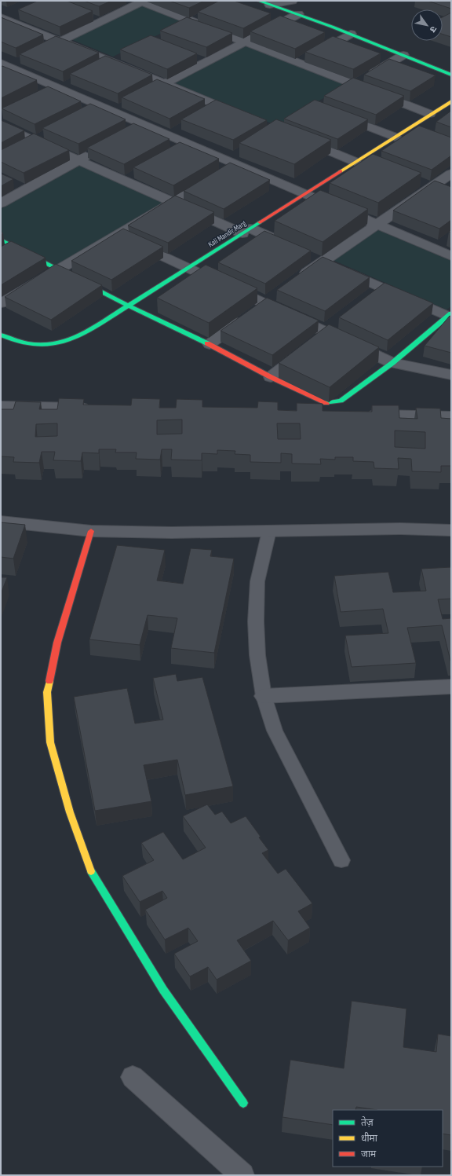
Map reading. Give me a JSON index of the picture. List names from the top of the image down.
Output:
{
  "streets": {
    "street": ["Kali Mandir Marg"]
  },
  "legend": ["तेज़", "धीमा", "जाम"],
  "north": "bottom right"
}
